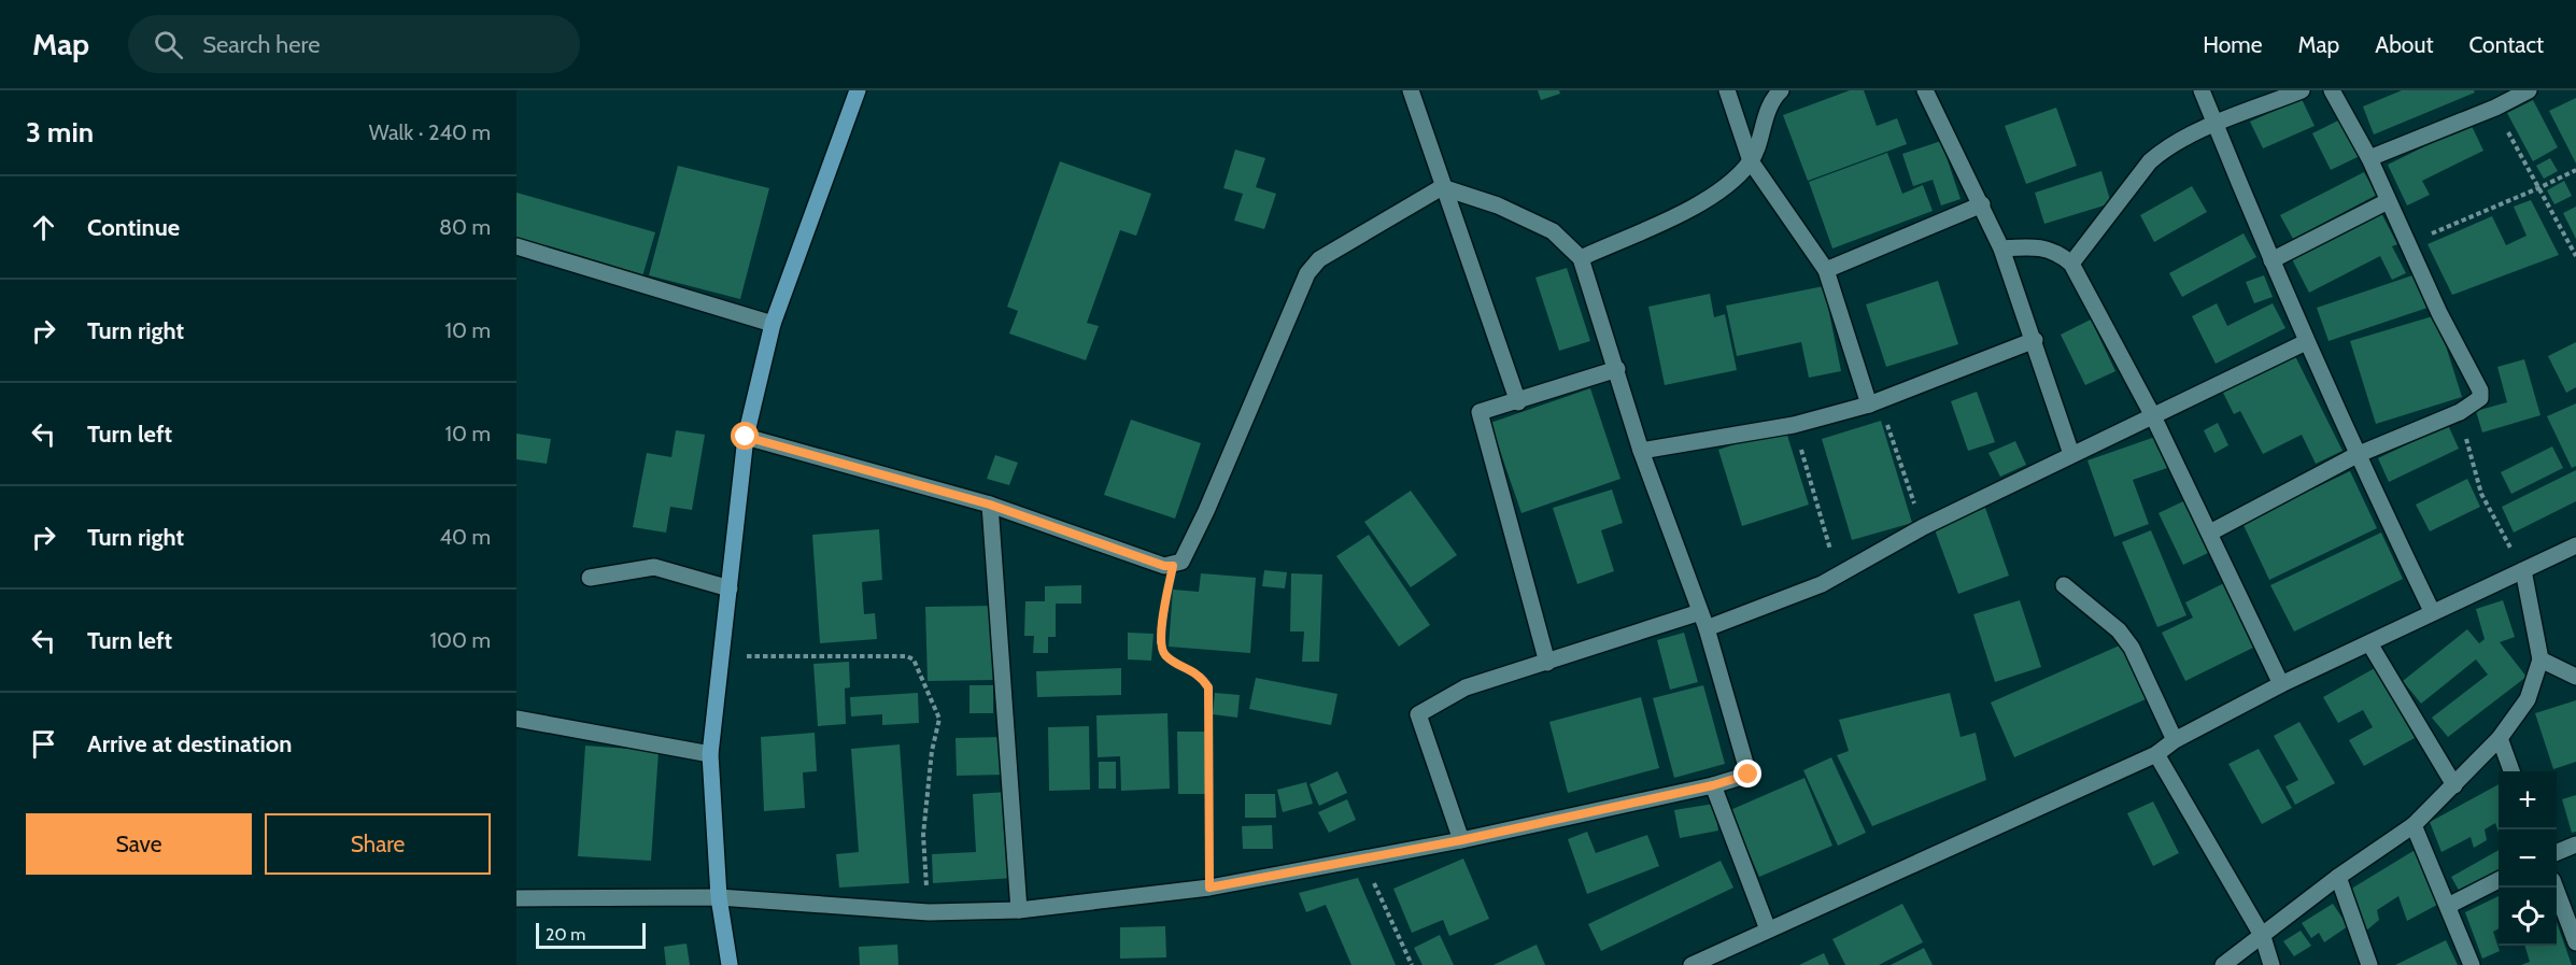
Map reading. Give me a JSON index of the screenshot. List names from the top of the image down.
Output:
{
  "scale_bar": "20 m",
  "page": {
    "header": "Map",
    "search": "Search here",
    "nav": [
      "Home",
      "Map",
      "About",
      "Contact"
    ],
    "heading": ["3 min", "Walk · 240 m"],
    "list": [
      ["Continue", "80 m"],
      ["Turn right", "10 m"],
      ["Turn left", "10 m"],
      ["Turn right", "40 m"],
      ["Turn left", "100 m"],
      "Arrive at destination"
    ],
    "map_buttons": ["+", "−"],
    "buttons": ["Save", "Share"],
    "scale": "20 m"
  }
}
